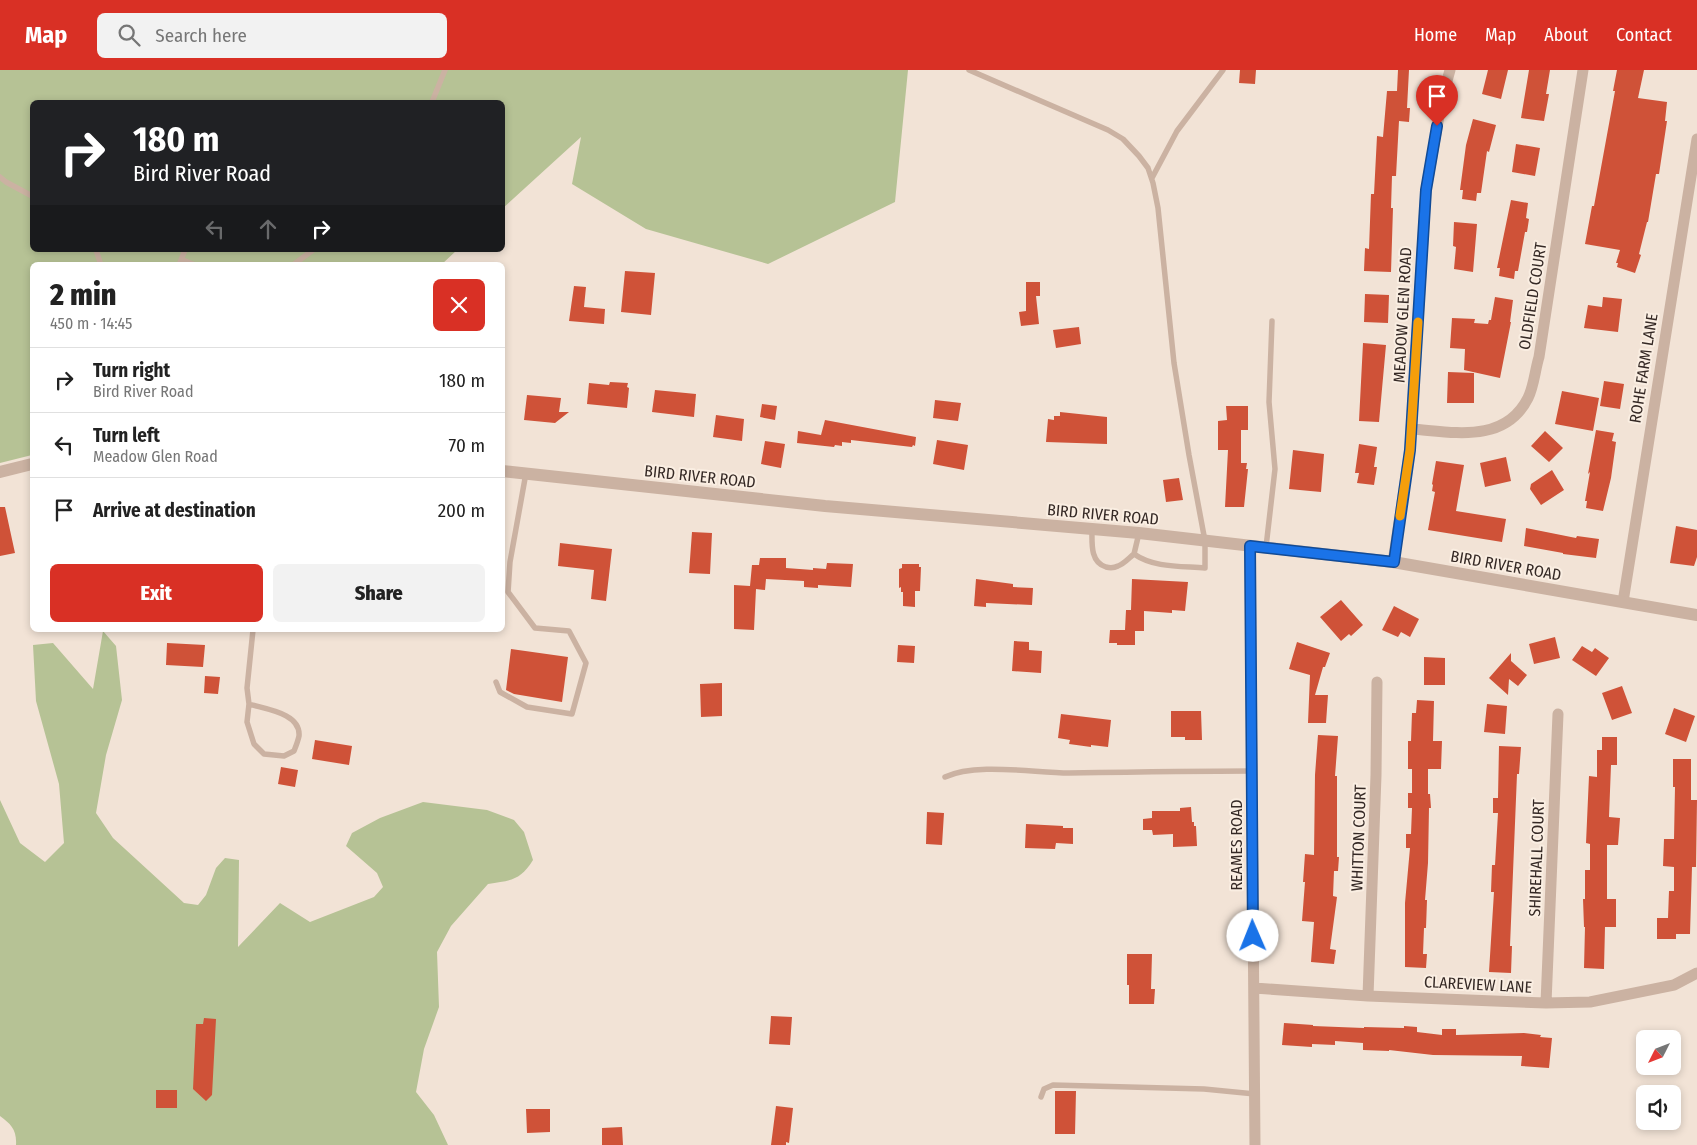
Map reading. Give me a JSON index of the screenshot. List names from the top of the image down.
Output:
{
  "streets": {
    "street": [
      "OLDFIELD COURT",
      "MEADOW GLEN ROAD",
      "ROHE FARM LANE",
      "BIRD RIVER ROAD",
      "WHITTON COURT",
      "REAMES ROAD",
      "SHIREHALL COURT",
      "CLAREVIEW LANE"
    ]
  },
  "crossings": [
    ["OLDFIELD COURT", "MEADOW GLEN ROAD"],
    ["MEADOW GLEN ROAD", "BIRD RIVER ROAD"],
    ["ROHE FARM LANE", "BIRD RIVER ROAD"],
    ["BIRD RIVER ROAD", "REAMES ROAD"],
    ["WHITTON COURT", "CLAREVIEW LANE"],
    ["REAMES ROAD", "CLAREVIEW LANE"],
    ["SHIREHALL COURT", "CLAREVIEW LANE"]
  ],
  "north": "bottom left",
  "page": {
    "header": "Map",
    "search": "Search here",
    "nav": [
      "Home",
      "Map",
      "About",
      "Contact"
    ],
    "turn": ["180 m", "Bird River Road"],
    "heading": ["2 min", "450 m · 14:45"],
    "list": [
      {
        "name": "Turn right",
        "note": "Bird River Road",
        "value": "180 m"
      },
      {
        "name": "Turn left",
        "note": "Meadow Glen Road",
        "value": "70 m"
      },
      {
        "name": "Arrive at destination",
        "value": "200 m"
      }
    ],
    "buttons": ["Exit", "Share"]
  }
}
